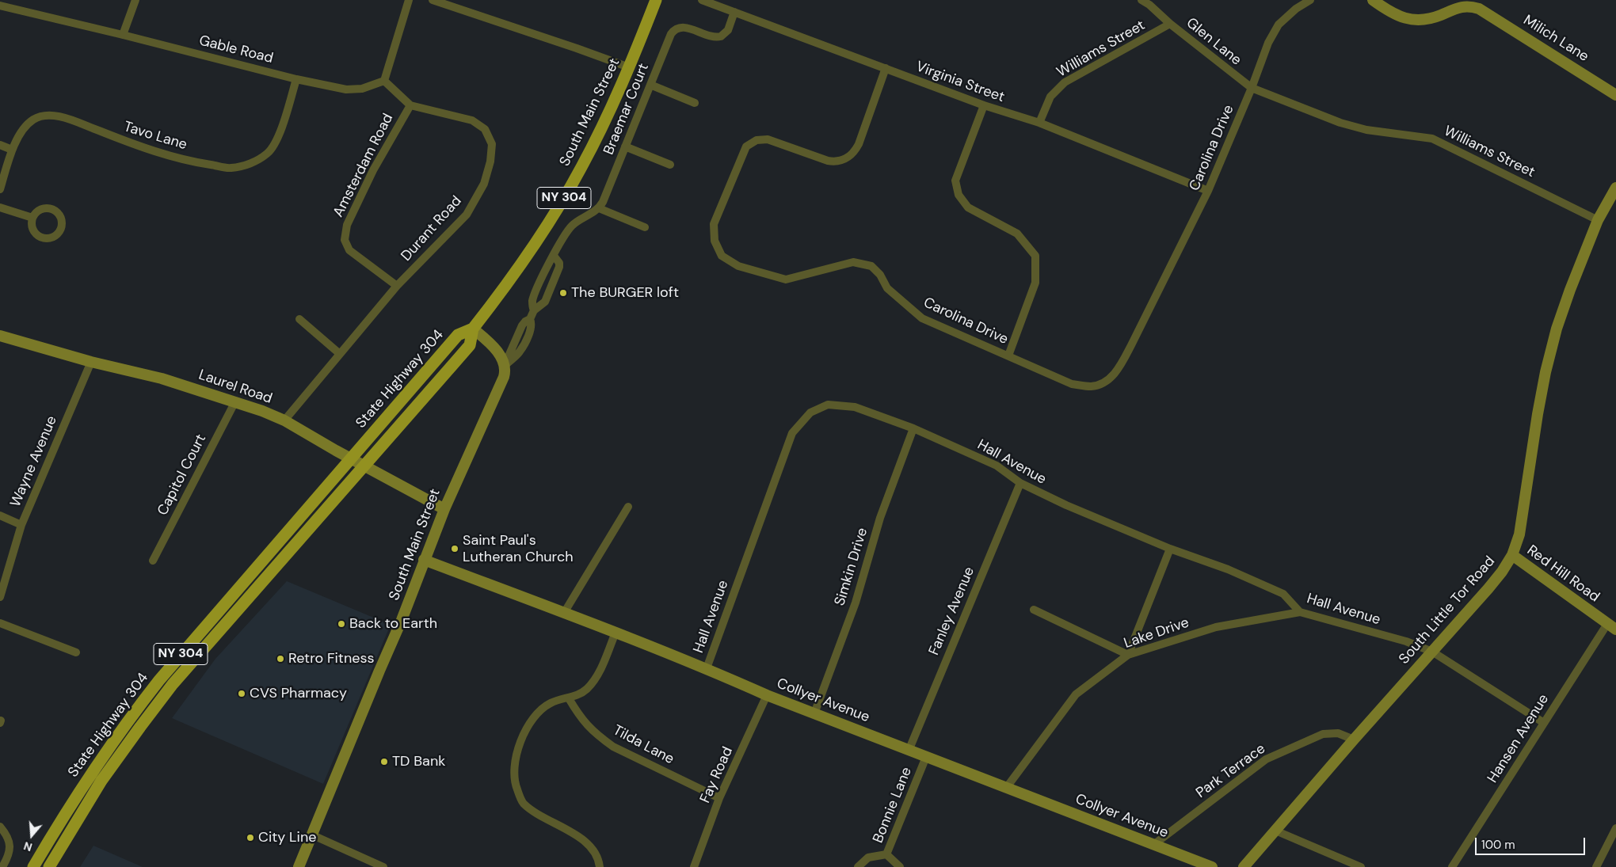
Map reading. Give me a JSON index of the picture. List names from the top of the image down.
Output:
{
  "streets": {
    "main road": ["South Main Street", "NY 304", "State Highway 304"],
    "street": [
      "Milich Lane",
      "Glen Lane",
      "Williams Street",
      "Gable Road",
      "Virginia Street",
      "Braemar Court",
      "Tavo Lane",
      "Carolina Drive",
      "Amsterdam Road",
      "Durant Road",
      "Laurel Road",
      "Wayne Avenue",
      "Hall Avenue",
      "Capitol Court",
      "Simkin Drive",
      "Red Hill Road",
      "South Little Tor Road",
      "Fanley Avenue",
      "Lake Drive",
      "Collyer Avenue",
      "Hansen Avenue",
      "Tilda Lane",
      "Park Terrace",
      "Fay Road",
      "Bonnie Lane"
    ]
  },
  "crossings": [
    ["Glen Lane", "Williams Street"],
    ["Glen Lane", "Carolina Drive"],
    ["Williams Street", "Virginia Street"],
    ["Williams Street", "Carolina Drive"],
    ["Williams Street", "South Little Tor Road"],
    ["Gable Road", "Tavo Lane"],
    ["Gable Road", "Durant Road"],
    ["Virginia Street", "Braemar Court"],
    ["Virginia Street", "Carolina Drive"],
    ["South Main Street", "State Highway 304"],
    ["South Main Street", "Laurel Road"],
    ["South Main Street", "Collyer Avenue"],
    ["Amsterdam Road", "Durant Road"],
    ["Durant Road", "Laurel Road"],
    ["State Highway 304", "Laurel Road"],
    ["Laurel Road", "Wayne Avenue"],
    ["Laurel Road", "Capitol Court"],
    ["Hall Avenue", "Simkin Drive"],
    ["Hall Avenue", "South Little Tor Road"],
    ["Hall Avenue", "Fanley Avenue"],
    ["Hall Avenue", "Lake Drive"],
    ["Hall Avenue", "Collyer Avenue"],
    ["Hall Avenue", "Hansen Avenue"],
    ["Simkin Drive", "Collyer Avenue"],
    ["Red Hill Road", "South Little Tor Road"],
    ["Red Hill Road", "Hansen Avenue"],
    ["South Little Tor Road", "Park Terrace"],
    ["Fanley Avenue", "Collyer Avenue"],
    ["Lake Drive", "Collyer Avenue"],
    ["Collyer Avenue", "Park Terrace"],
    ["Collyer Avenue", "Fay Road"],
    ["Collyer Avenue", "Bonnie Lane"],
    ["Tilda Lane", "Fay Road"]
  ],
  "places": [
    "The BURGER loft",
    "Saint Paul's Lutheran Church",
    "Back to Earth",
    "Retro Fitness",
    "CVS Pharmacy",
    "TD Bank",
    "City Line"
  ],
  "scale_bar": "100 m",
  "north": "bottom"
}
